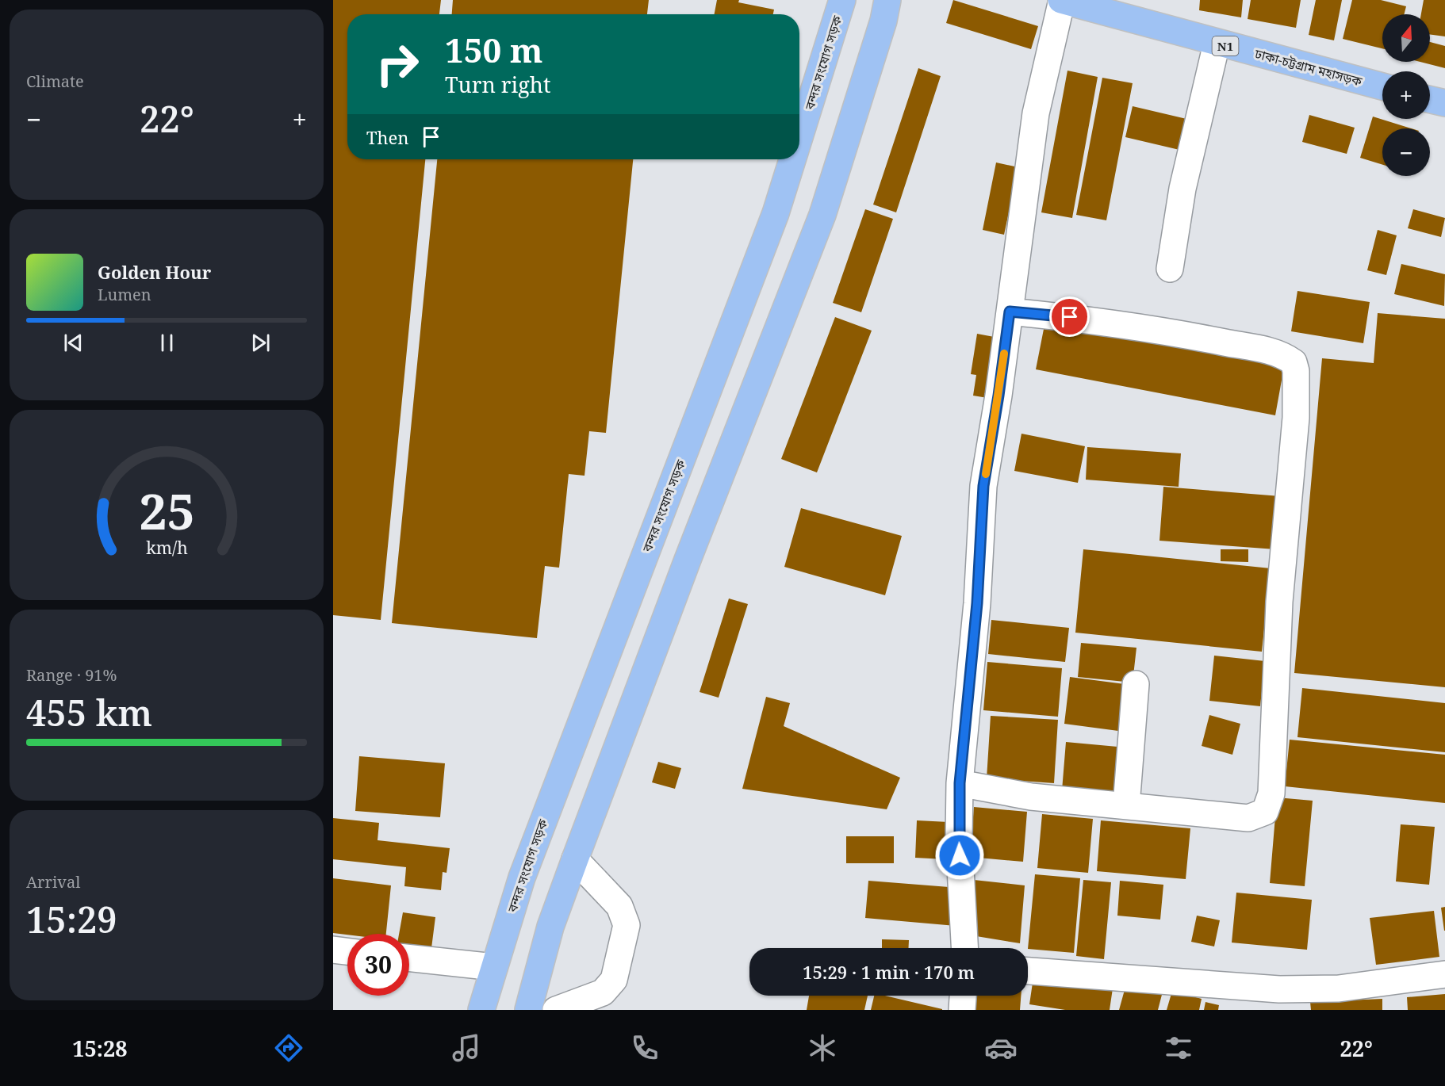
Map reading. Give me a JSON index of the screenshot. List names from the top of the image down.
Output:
{
  "streets": {
    "highway": ["N1", "বন্দর সংযোগ সড়ক", "ঢাকা-চট্টগ্রাম মহাসড়ক"]
  },
  "north": "top",
  "page": {
    "tile": [
      "Climate",
      ["Range · 91%", "455 km"],
      ["Arrival", "15:29"]
    ],
    "map_buttons": ["+", "−"],
    "turn": ["150 m", "Turn right"],
    "heat": ["−", "22°", "+"],
    "then": "Then",
    "song": ["Golden Hour", "Lumen"],
    "limit": "30",
    "trip": "15:29 · 1 min · 170 m",
    "tabs": ["15:28", "22°"],
    "gauge": ["25", "km/h"]
  }
}
